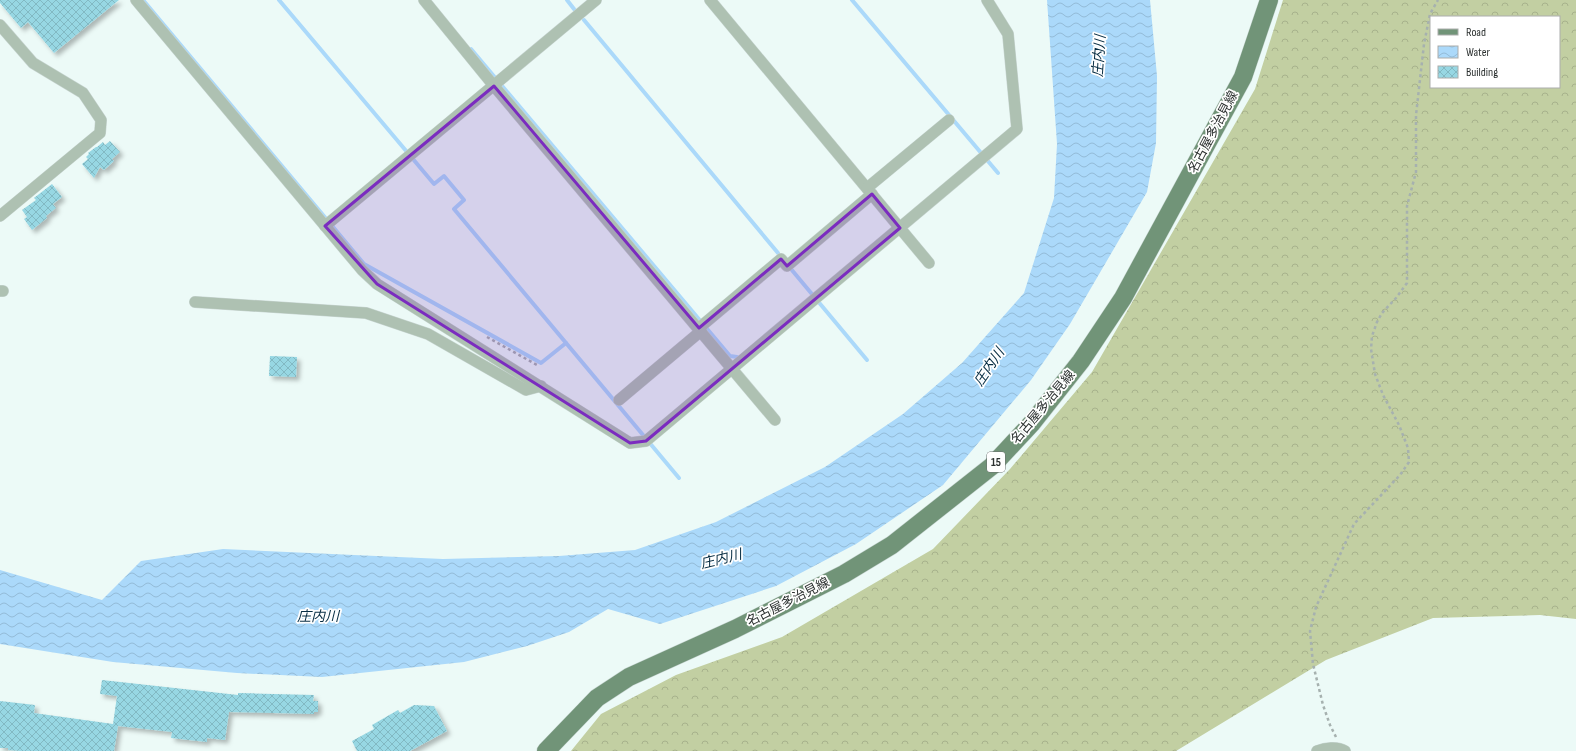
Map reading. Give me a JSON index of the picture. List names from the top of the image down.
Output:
{
  "streets": {
    "main road": ["名古屋多治見線", "15"]
  },
  "water": ["庄内川"],
  "legend": ["Road", "Water", "Building"]
}
